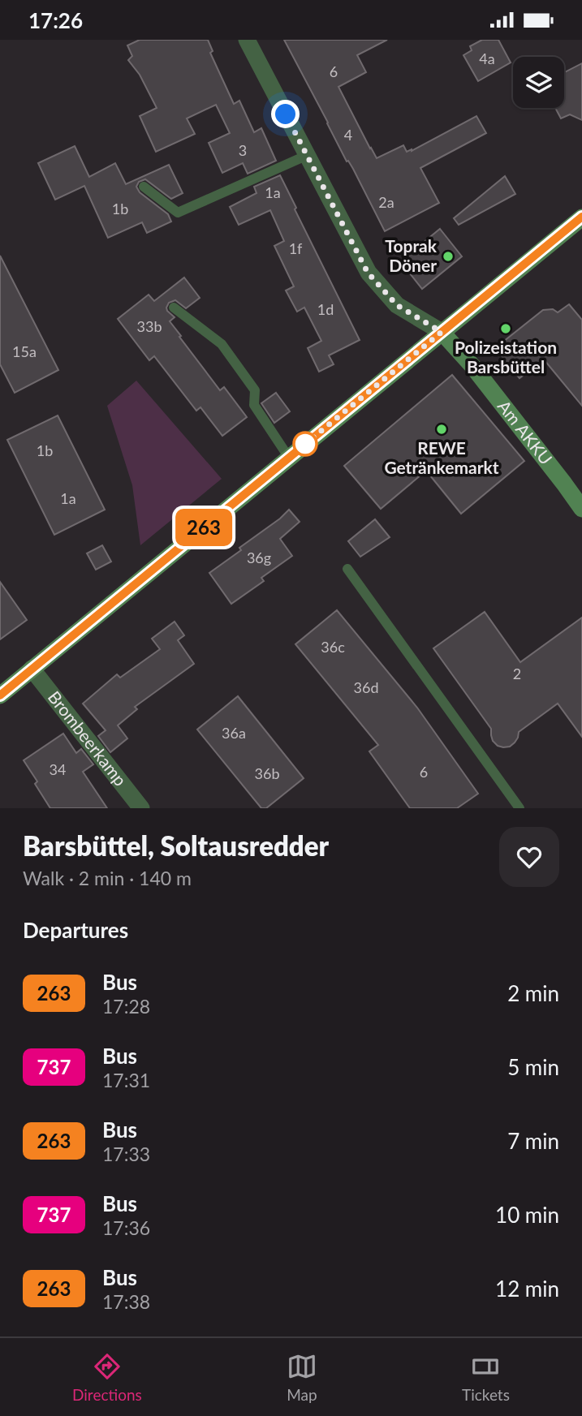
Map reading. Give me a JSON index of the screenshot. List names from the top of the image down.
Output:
{
  "streets": {
    "street": ["Am AKKU", "Brombeerkamp"]
  },
  "places": ["Toprak Döner", "Polizeistation Barsbüttel", "REWE Getränkemarkt"],
  "lines": ["bus line 263"],
  "house_numbers": [
    "4a",
    "6",
    "4",
    "3",
    "1a",
    "2a",
    "1b",
    "1f",
    "1d",
    "33b",
    "15a",
    "1b",
    "1a",
    "36g",
    "36c",
    "2",
    "36d",
    "36a",
    "34",
    "6",
    "36b"
  ],
  "page": {
    "status": "17:26",
    "on_map": "263",
    "heading": [
      ["Barsbüttel, Soltausredder", "Walk · 2 min · 140 m"],
      "Departures"
    ],
    "list": [
      {
        "mark": "263",
        "name": "Bus",
        "note": "17:28",
        "value": "2 min"
      },
      {
        "mark": "737",
        "name": "Bus",
        "note": "17:31",
        "value": "5 min"
      },
      {
        "mark": "263",
        "name": "Bus",
        "note": "17:33",
        "value": "7 min"
      },
      {
        "mark": "737",
        "name": "Bus",
        "note": "17:36",
        "value": "10 min"
      },
      {
        "mark": "263",
        "name": "Bus",
        "note": "17:38",
        "value": "12 min"
      }
    ],
    "tabs": ["Directions", "Map", "Tickets"]
  }
}
